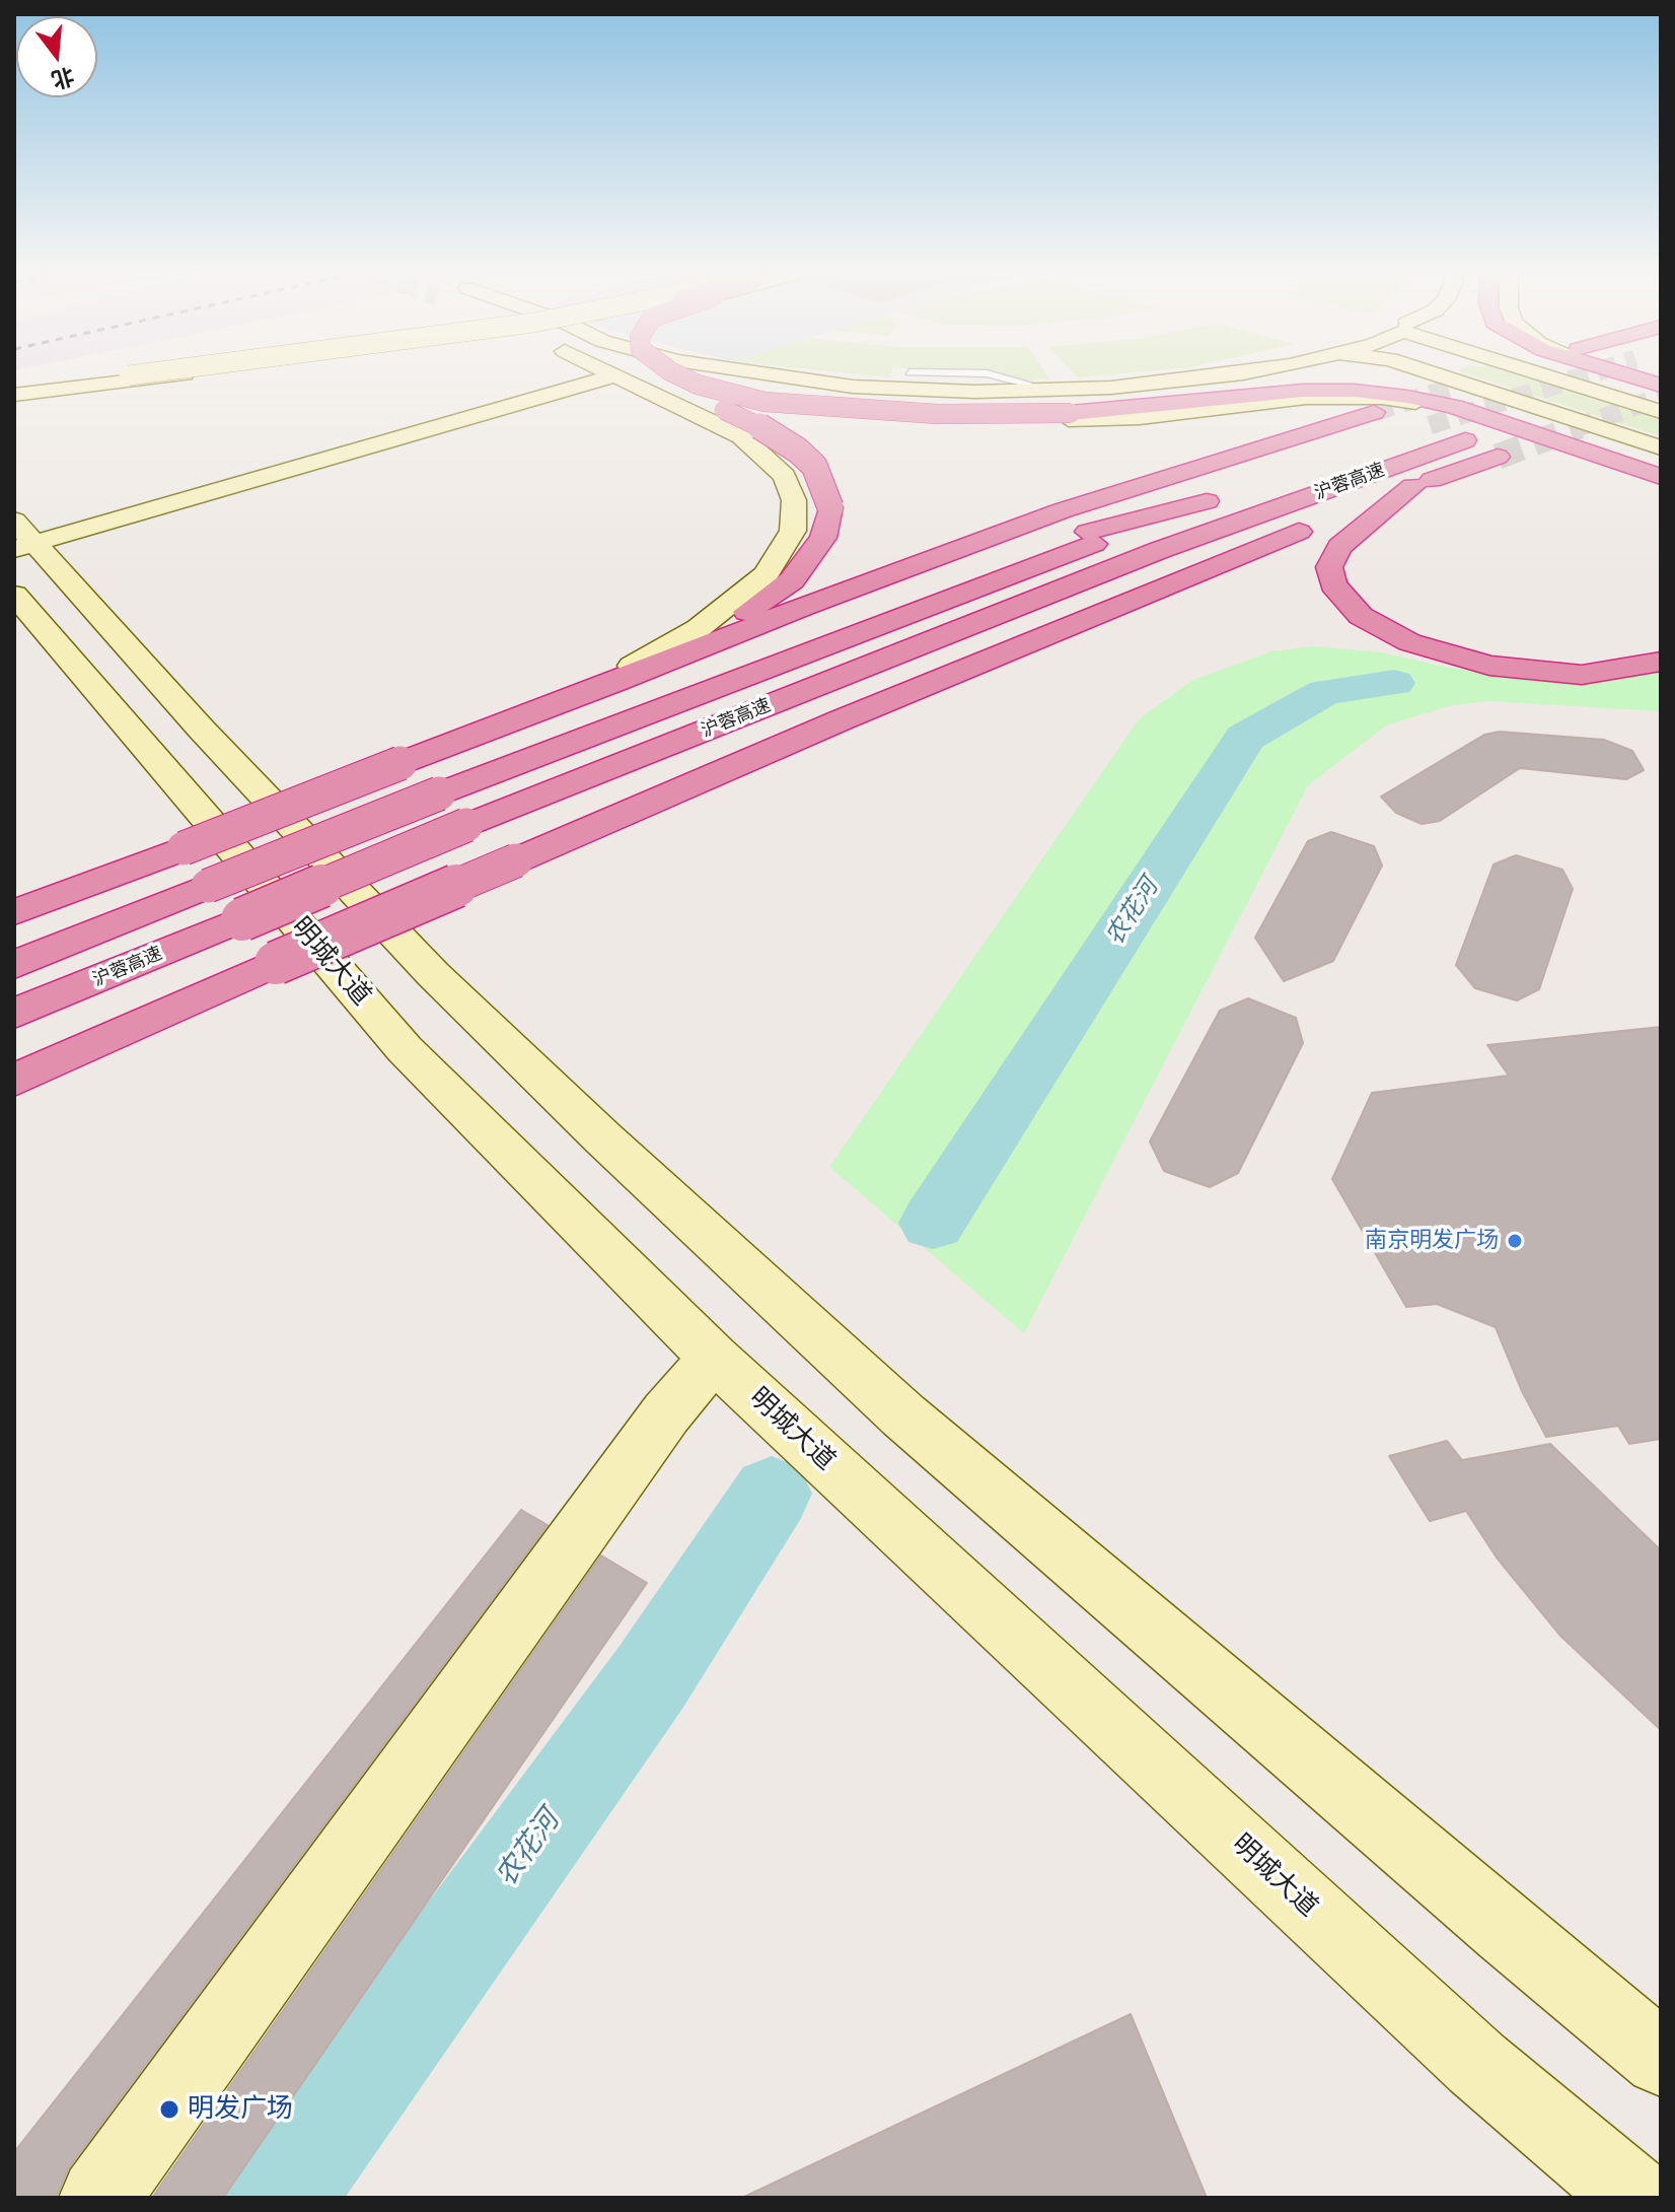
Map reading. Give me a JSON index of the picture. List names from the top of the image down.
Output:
{
  "streets": {
    "highway": ["沪蓉高速"],
    "street": ["明城大道"]
  },
  "water": ["农花河"],
  "places": ["南京明发广场", "明发广场"],
  "north": "bottom"
}
